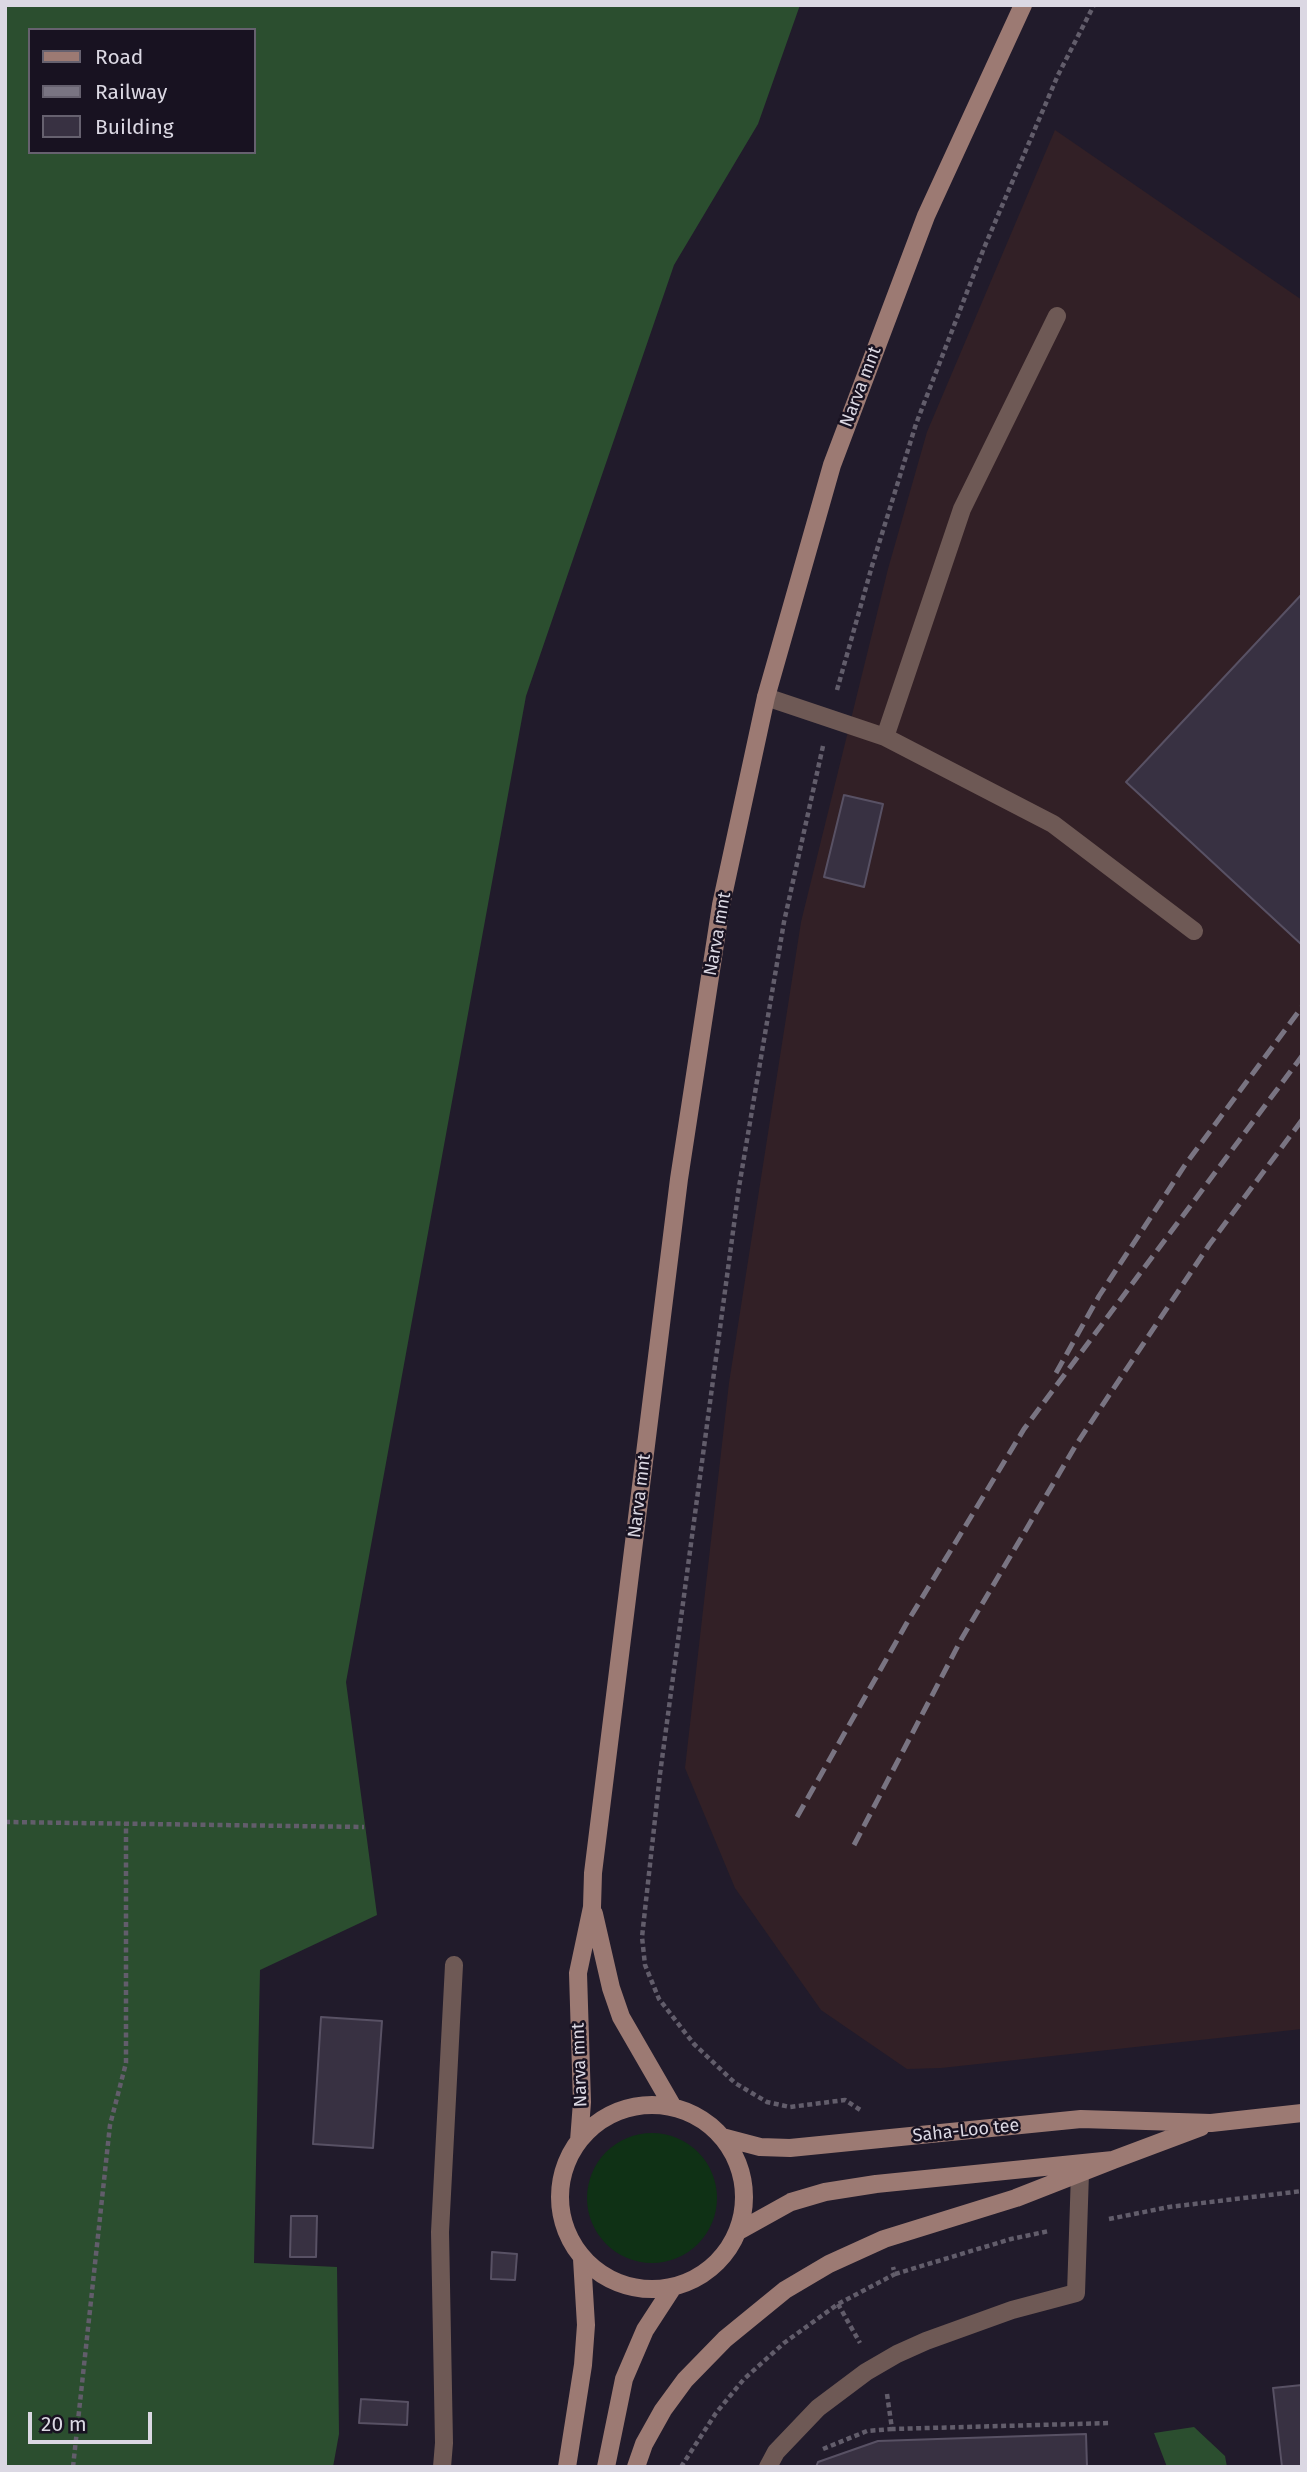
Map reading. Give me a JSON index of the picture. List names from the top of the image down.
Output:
{
  "streets": {
    "main road": ["Narva mnt", "Saha-Loo tee"]
  },
  "crossings": [
    ["Narva mnt", "Saha-Loo tee"]
  ],
  "legend": ["Road", "Railway", "Building"],
  "scale_bar": "20 m"
}
